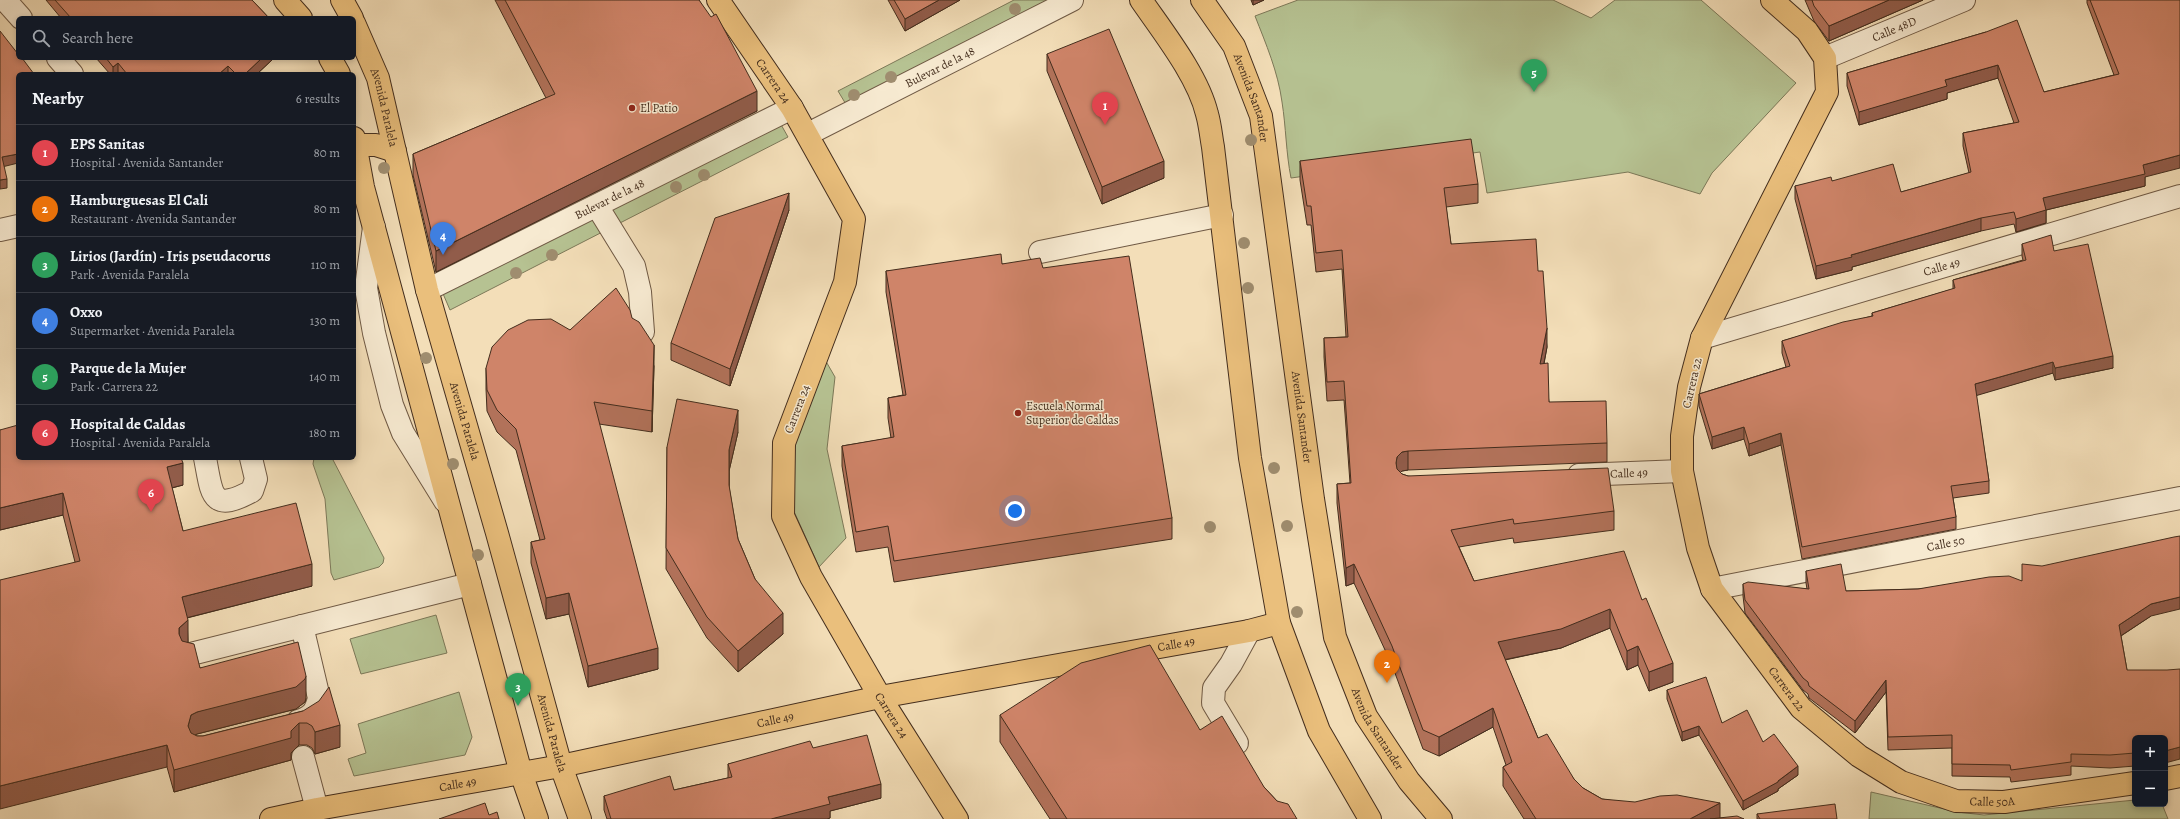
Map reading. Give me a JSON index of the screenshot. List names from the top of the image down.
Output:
{
  "streets": {
    "main road": [
      "Carrera 24",
      "Avenida Santander",
      "Avenida Paralela",
      "Calle 49",
      "Carrera 22",
      "Calle 50A"
    ],
    "street": ["Calle 48D", "Bulevar de la 48", "Calle 50"]
  },
  "crossings": [
    ["Calle 48D", "Carrera 22"],
    ["Bulevar de la 48", "Carrera 24"],
    ["Bulevar de la 48", "Avenida Paralela"],
    ["Carrera 24", "Calle 49"],
    ["Avenida Paralela", "Calle 49"],
    ["Calle 49", "Carrera 22"],
    ["Carrera 22", "Calle 50"],
    ["Carrera 22", "Calle 50A"]
  ],
  "places": ["El Patio", "Escuela Normal Superior de Caldas"],
  "page": {
    "search": "Search here",
    "pins": [
      "5",
      "1",
      "4",
      "6",
      "2",
      "3"
    ],
    "heading": ["Nearby", "6 results"],
    "list": [
      {
        "mark": "1",
        "name": "EPS Sanitas",
        "note": "Hospital · Avenida Santander",
        "value": "80 m"
      },
      {
        "mark": "2",
        "name": "Hamburguesas El Cali",
        "note": "Restaurant · Avenida Santander",
        "value": "80 m"
      },
      {
        "mark": "3",
        "name": "Lirios (Jardín) - Iris pseudacorus",
        "note": "Park · Avenida Paralela",
        "value": "110 m"
      },
      {
        "mark": "4",
        "name": "Oxxo",
        "note": "Supermarket · Avenida Paralela",
        "value": "130 m"
      },
      {
        "mark": "5",
        "name": "Parque de la Mujer",
        "note": "Park · Carrera 22",
        "value": "140 m"
      },
      {
        "mark": "6",
        "name": "Hospital de Caldas",
        "note": "Hospital · Avenida Paralela",
        "value": "180 m"
      }
    ],
    "map_buttons": ["+", "−"]
  }
}
